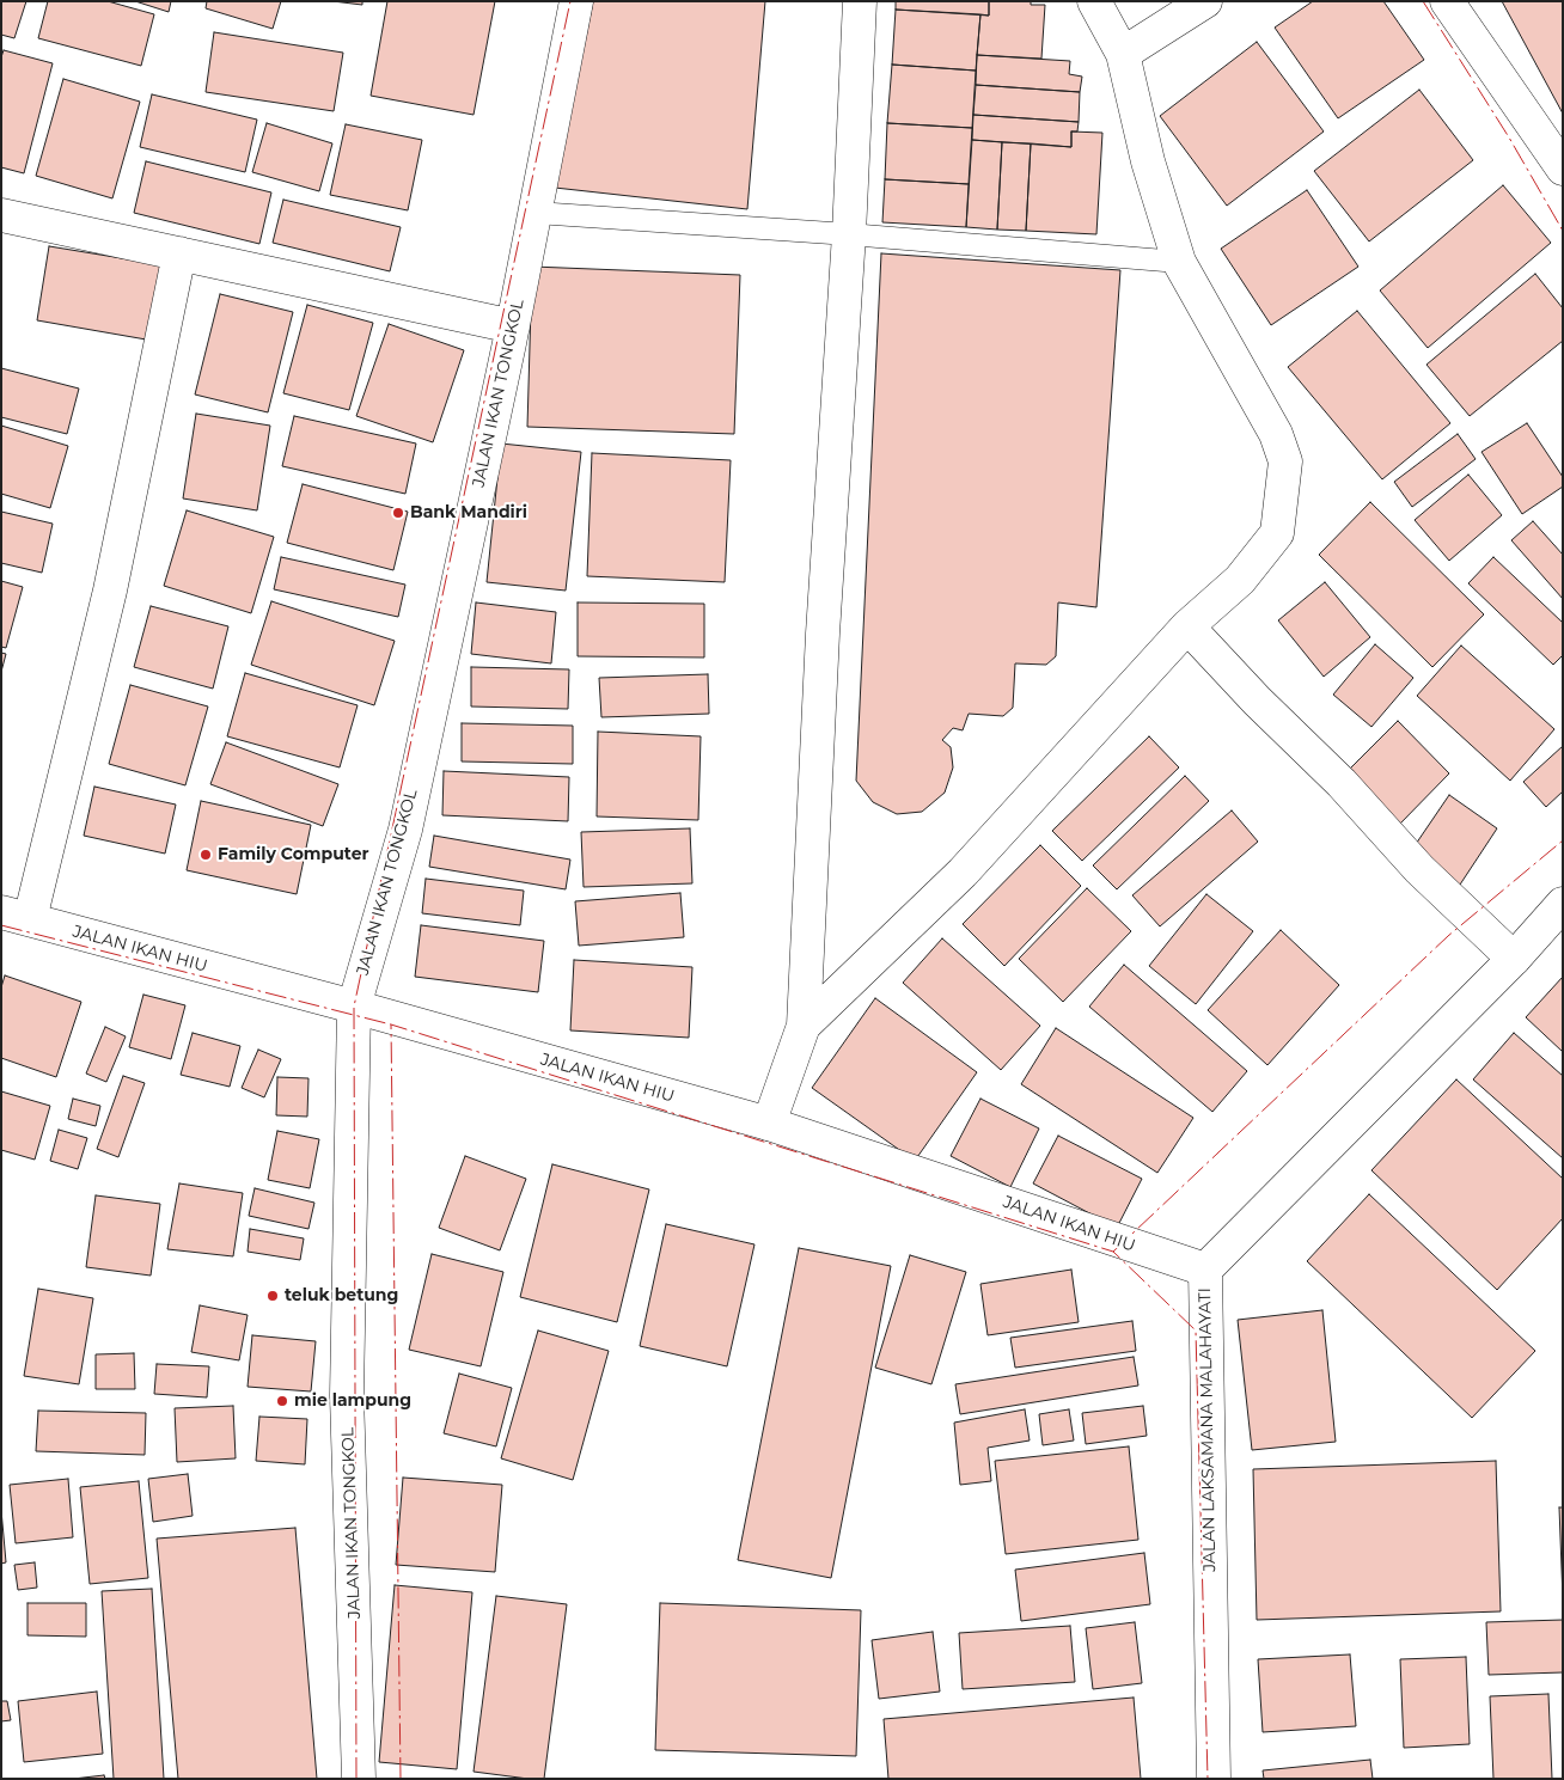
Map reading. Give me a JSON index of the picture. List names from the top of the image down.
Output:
{
  "streets": {
    "main road": ["JALAN IKAN TONGKOL", "JALAN IKAN HIU", "JALAN LAKSAMANA MALAHAYATI"]
  },
  "crossings": [
    ["JALAN IKAN TONGKOL", "JALAN IKAN HIU"],
    ["JALAN IKAN HIU", "JALAN LAKSAMANA MALAHAYATI"]
  ],
  "places": [
    "Bank Mandiri",
    "Family Computer",
    "teluk betung",
    "mie lampung"
  ]
}
